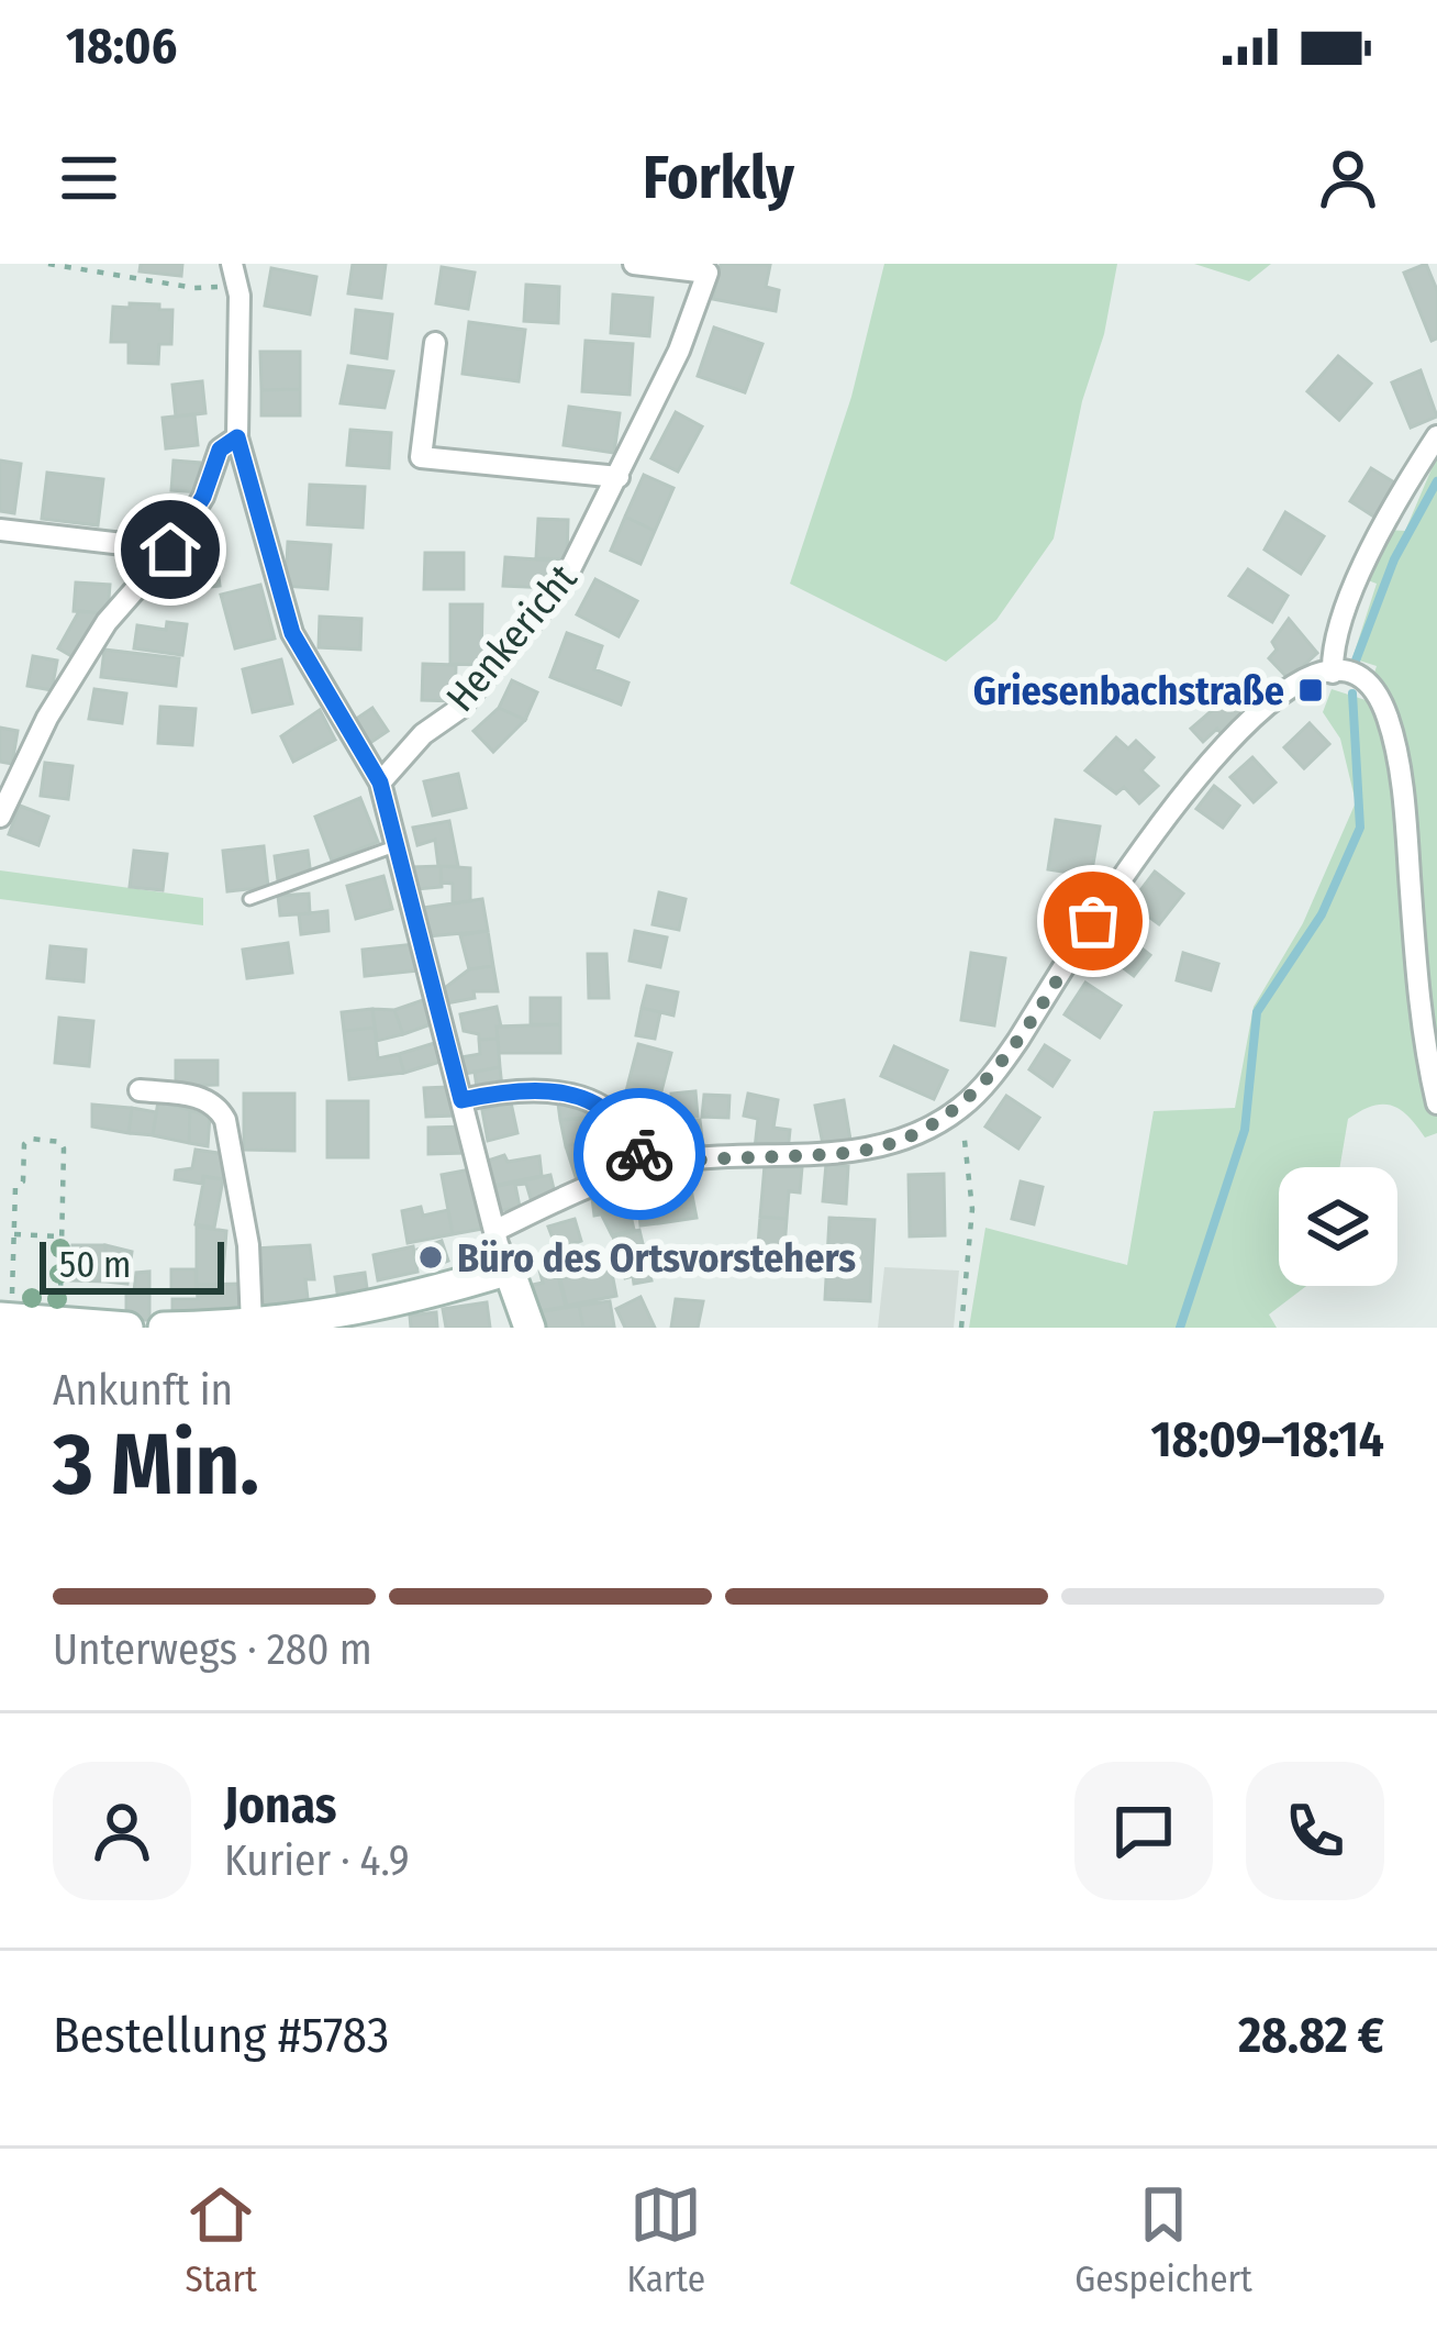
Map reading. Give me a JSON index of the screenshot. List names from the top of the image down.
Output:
{
  "streets": {
    "street": ["Henkericht"]
  },
  "places": {
    "transit": ["Griesenbachstraße"],
    "other": ["Büro des Ortsvorstehers"]
  },
  "scale_bar": "50 m",
  "page": {
    "status": "18:06",
    "header": "Forkly",
    "scale": "50 m",
    "heading": ["3 Min.", "Ankunft in", "18:09–18:14"],
    "panel": [
      "Jonas",
      "Kurier · 4.9",
      "Bestellung #5783",
      "28.82 €"
    ],
    "bar": "Unterwegs · 280 m",
    "tabs": ["Start", "Karte", "Gespeichert"]
  }
}
